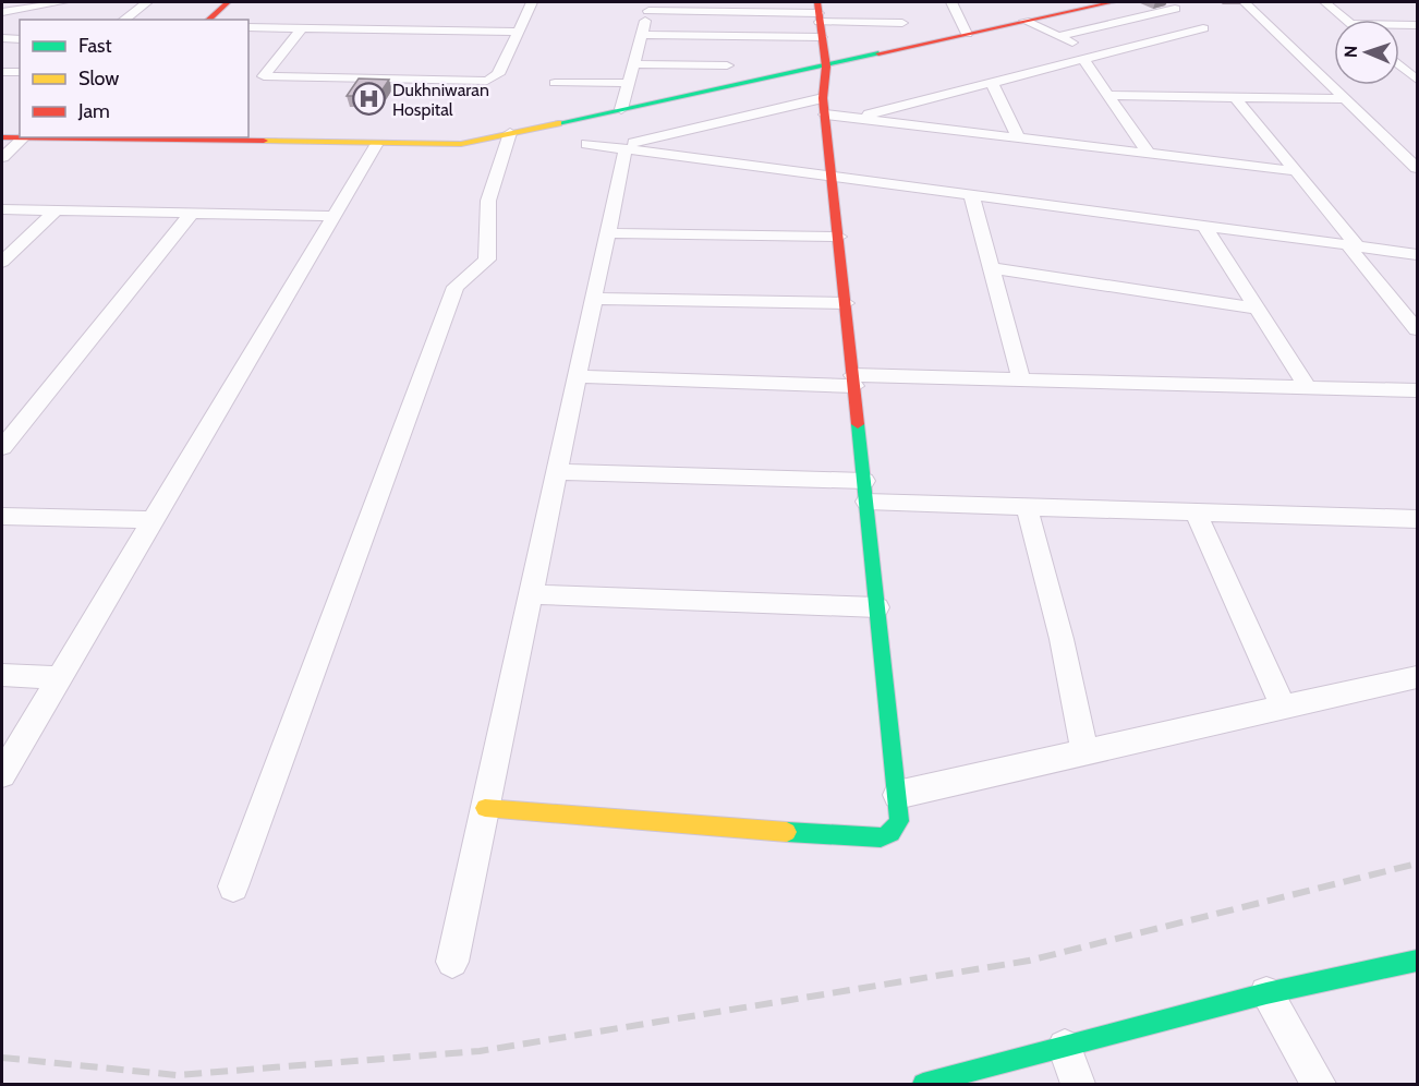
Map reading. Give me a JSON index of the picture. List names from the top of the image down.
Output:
{
  "places": {
    "hospital": ["Dukhniwaran Hospital"]
  },
  "legend": ["Fast", "Slow", "Jam"],
  "north": "left"
}
